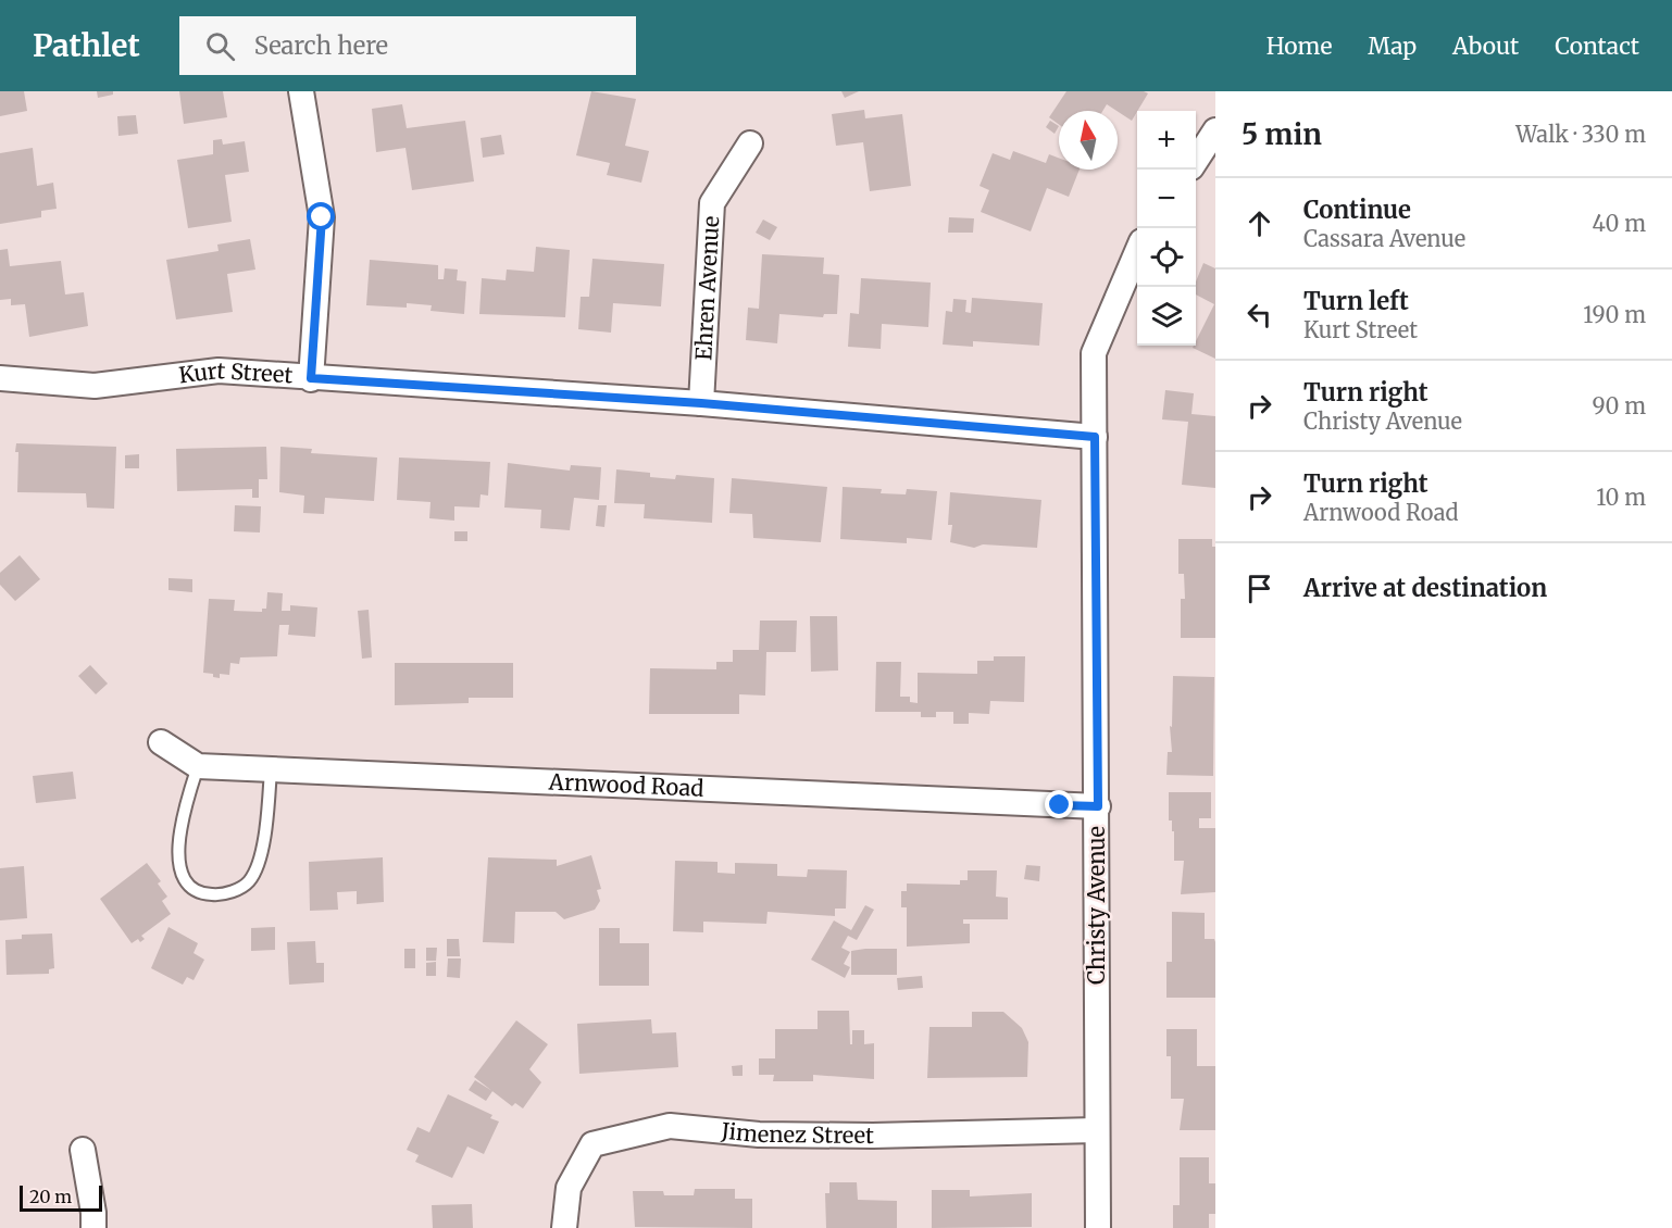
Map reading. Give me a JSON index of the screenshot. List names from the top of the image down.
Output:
{
  "streets": {
    "street": [
      "Ehren Avenue",
      "Kurt Street",
      "Arnwood Road",
      "Christy Avenue",
      "Jimenez Street"
    ]
  },
  "crossings": [
    ["Ehren Avenue", "Kurt Street"],
    ["Kurt Street", "Christy Avenue"],
    ["Arnwood Road", "Christy Avenue"],
    ["Christy Avenue", "Jimenez Street"]
  ],
  "scale_bar": "20 m",
  "north": "top",
  "page": {
    "header": "Pathlet",
    "search": "Search here",
    "nav": [
      "Home",
      "Map",
      "About",
      "Contact"
    ],
    "heading": ["5 min", "Walk · 330 m"],
    "map_buttons": ["+", "−"],
    "list": [
      ["Continue", "Cassara Avenue", "40 m"],
      ["Turn left", "Kurt Street", "190 m"],
      ["Turn right", "Christy Avenue", "90 m"],
      ["Turn right", "Arnwood Road", "10 m"],
      "Arrive at destination"
    ],
    "scale": "20 m"
  }
}
